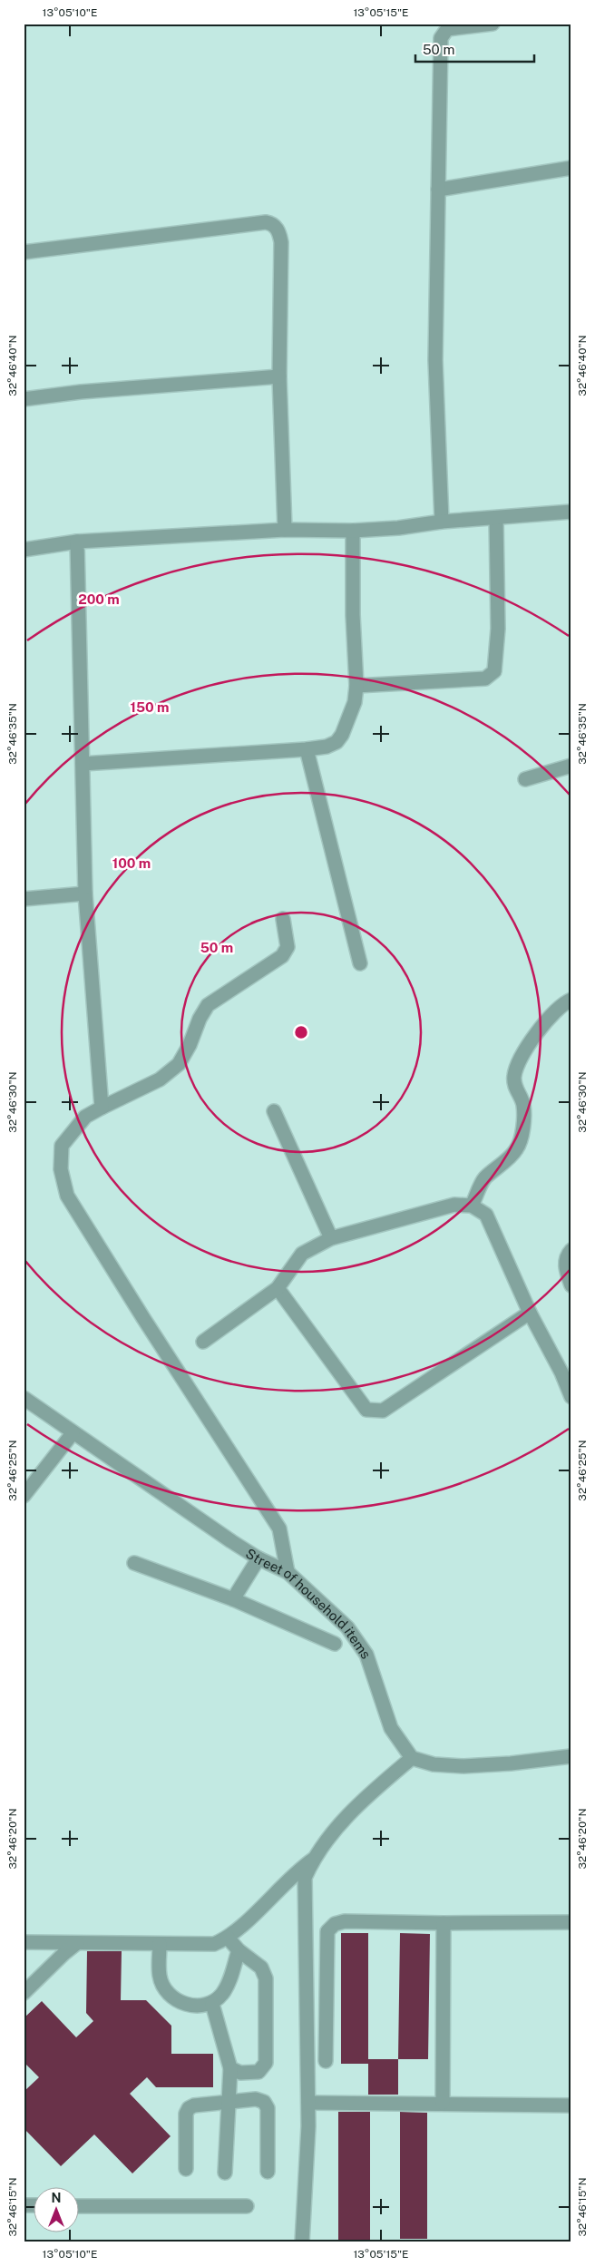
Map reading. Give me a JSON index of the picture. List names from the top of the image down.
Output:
{
  "streets": {
    "street": ["Street of household items"]
  },
  "scale_bar": "50 m",
  "north": "top",
  "coordinates": [
    "13°05'10\"E",
    "13°05'15\"E",
    "32°46'40\"N",
    "32°46'35\"N",
    "32°46'30\"N",
    "32°46'25\"N",
    "32°46'20\"N",
    "32°46'15\"N"
  ],
  "rings": [
    "200 m",
    "150 m",
    "100 m",
    "50 m"
  ]
}
